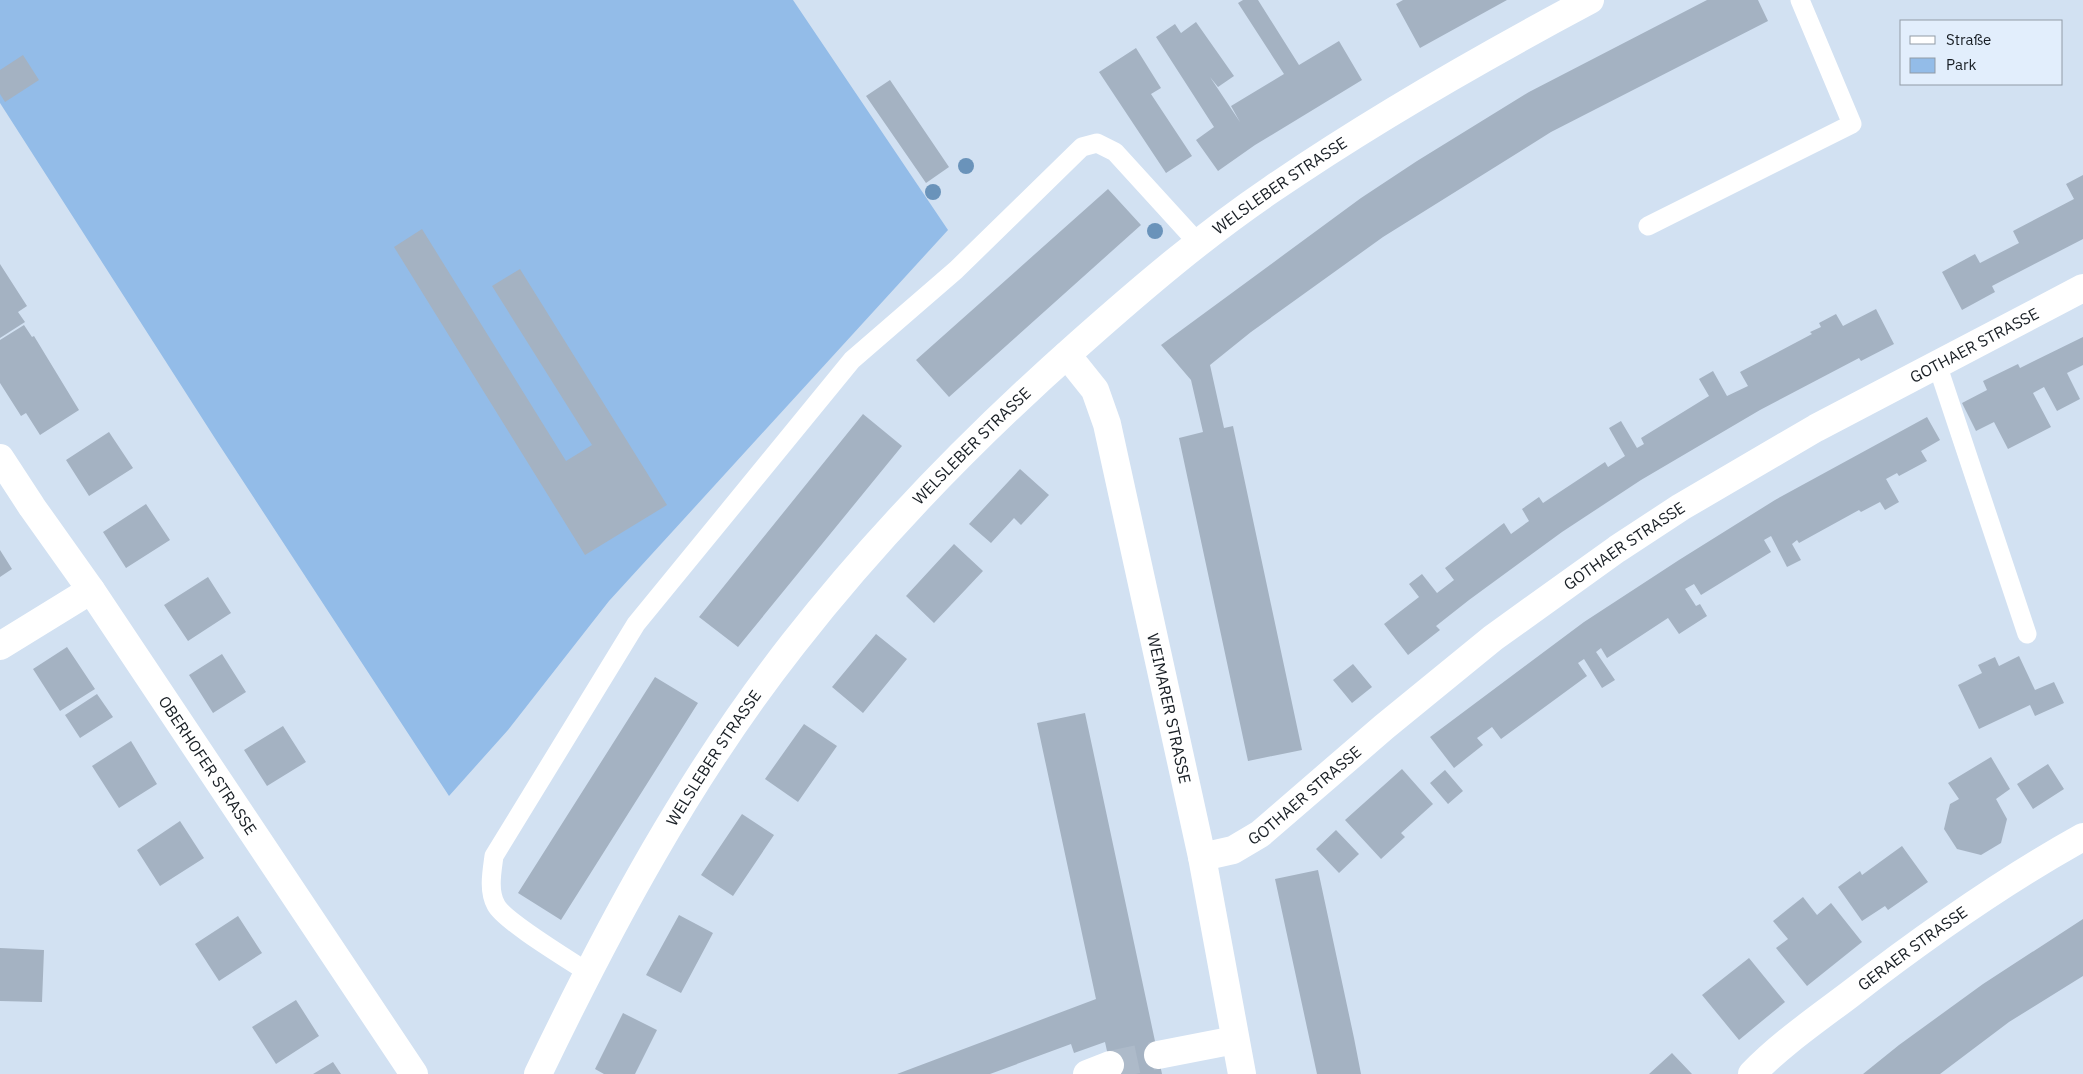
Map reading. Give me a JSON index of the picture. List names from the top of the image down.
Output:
{
  "streets": {
    "street": [
      "WELSLEBER STRASSE",
      "GOTHAER STRASSE",
      "WEIMARER STRASSE",
      "OBERHOFER STRASSE",
      "GERAER STRASSE"
    ]
  },
  "crossings": [
    ["WELSLEBER STRASSE", "WEIMARER STRASSE"],
    ["GOTHAER STRASSE", "WEIMARER STRASSE"]
  ],
  "legend": ["Straße", "Park"]
}
